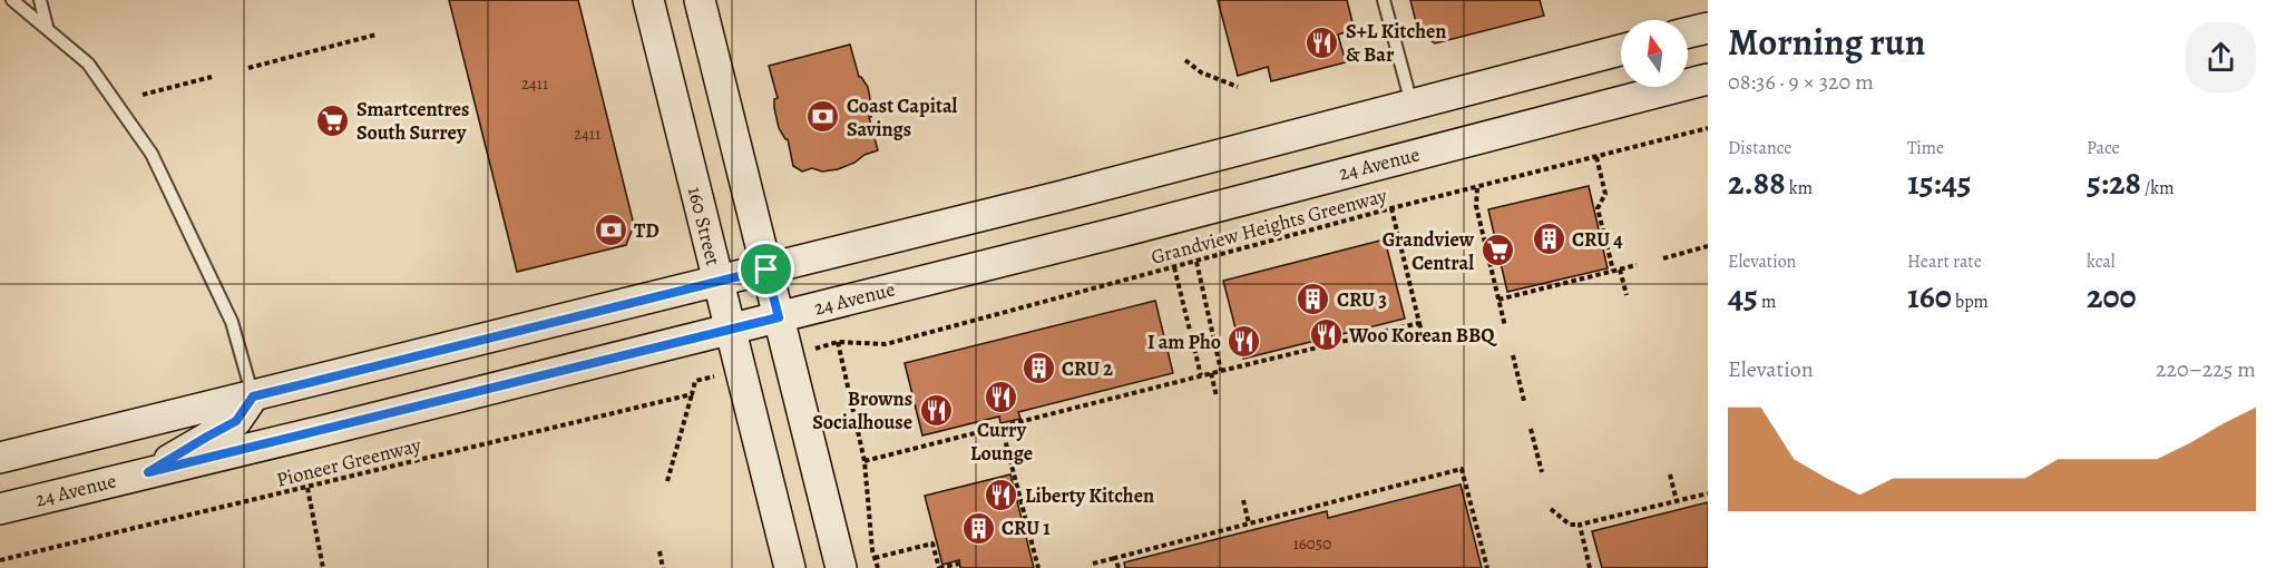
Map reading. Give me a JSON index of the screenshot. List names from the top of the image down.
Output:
{
  "streets": {
    "main road": ["24 Avenue", "160 Street"],
    "path": ["Grandview Heights Greenway", "Pioneer Greenway"]
  },
  "crossings": [
    ["24 Avenue", "160 Street"]
  ],
  "places": {
    "restaurant": [
      "S+L Kitchen & Bar",
      "Woo Korean BBQ",
      "I am Pho",
      "Curry Lounge",
      "Browns Socialhouse",
      "Liberty Kitchen"
    ],
    "bank": ["Coast Capital Savings", "TD"],
    "supermarket": ["Smartcentres South Surrey", "Grandview Central"],
    "building": [
      "CRU 4",
      "CRU 3",
      "CRU 2",
      "CRU 1"
    ]
  },
  "house_numbers": ["2411", "2411", "16050"],
  "north": "top",
  "page": {
    "heading": ["Morning run", "08:36 · 9 × 320 m"],
    "stats": [
      ["Distance", "2.88 km"],
      ["Time", "15:45"],
      ["Pace", "5:28 /km"],
      ["Elevation", "45 m"],
      ["Heart rate", "160 bpm"],
      ["kcal", "200"]
    ],
    "chart": ["Elevation", "220–225 m"]
  }
}
